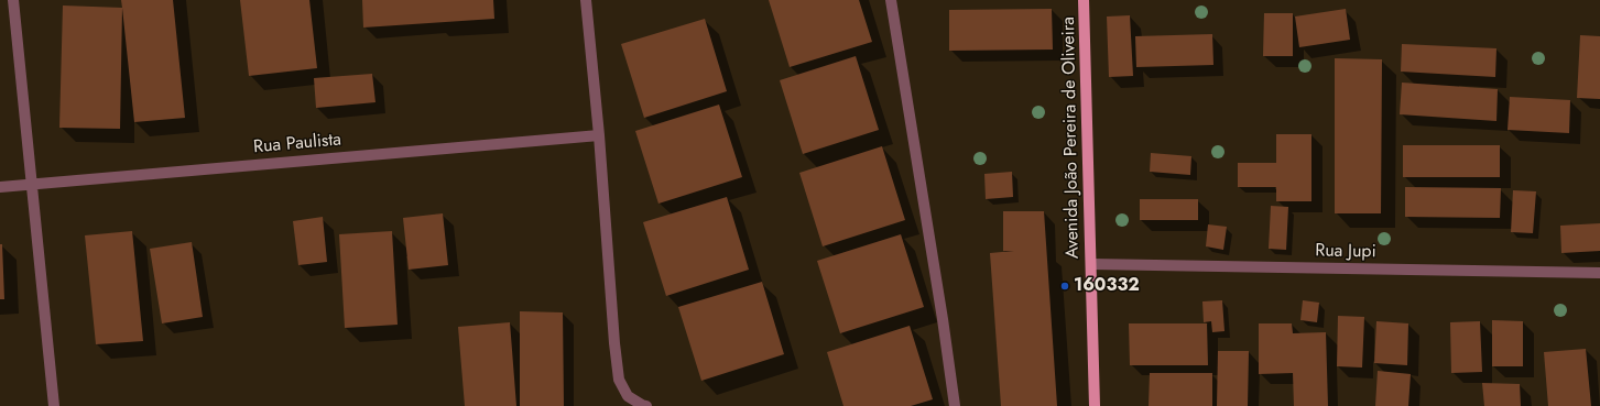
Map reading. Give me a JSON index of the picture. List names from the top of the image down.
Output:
{
  "streets": {
    "main road": ["Avenida João Pereira de Oliveira"],
    "street": ["Rua Paulista", "Rua Jupi"]
  },
  "crossings": [
    ["Avenida João Pereira de Oliveira", "Rua Jupi"]
  ],
  "places": ["160332"]
}
